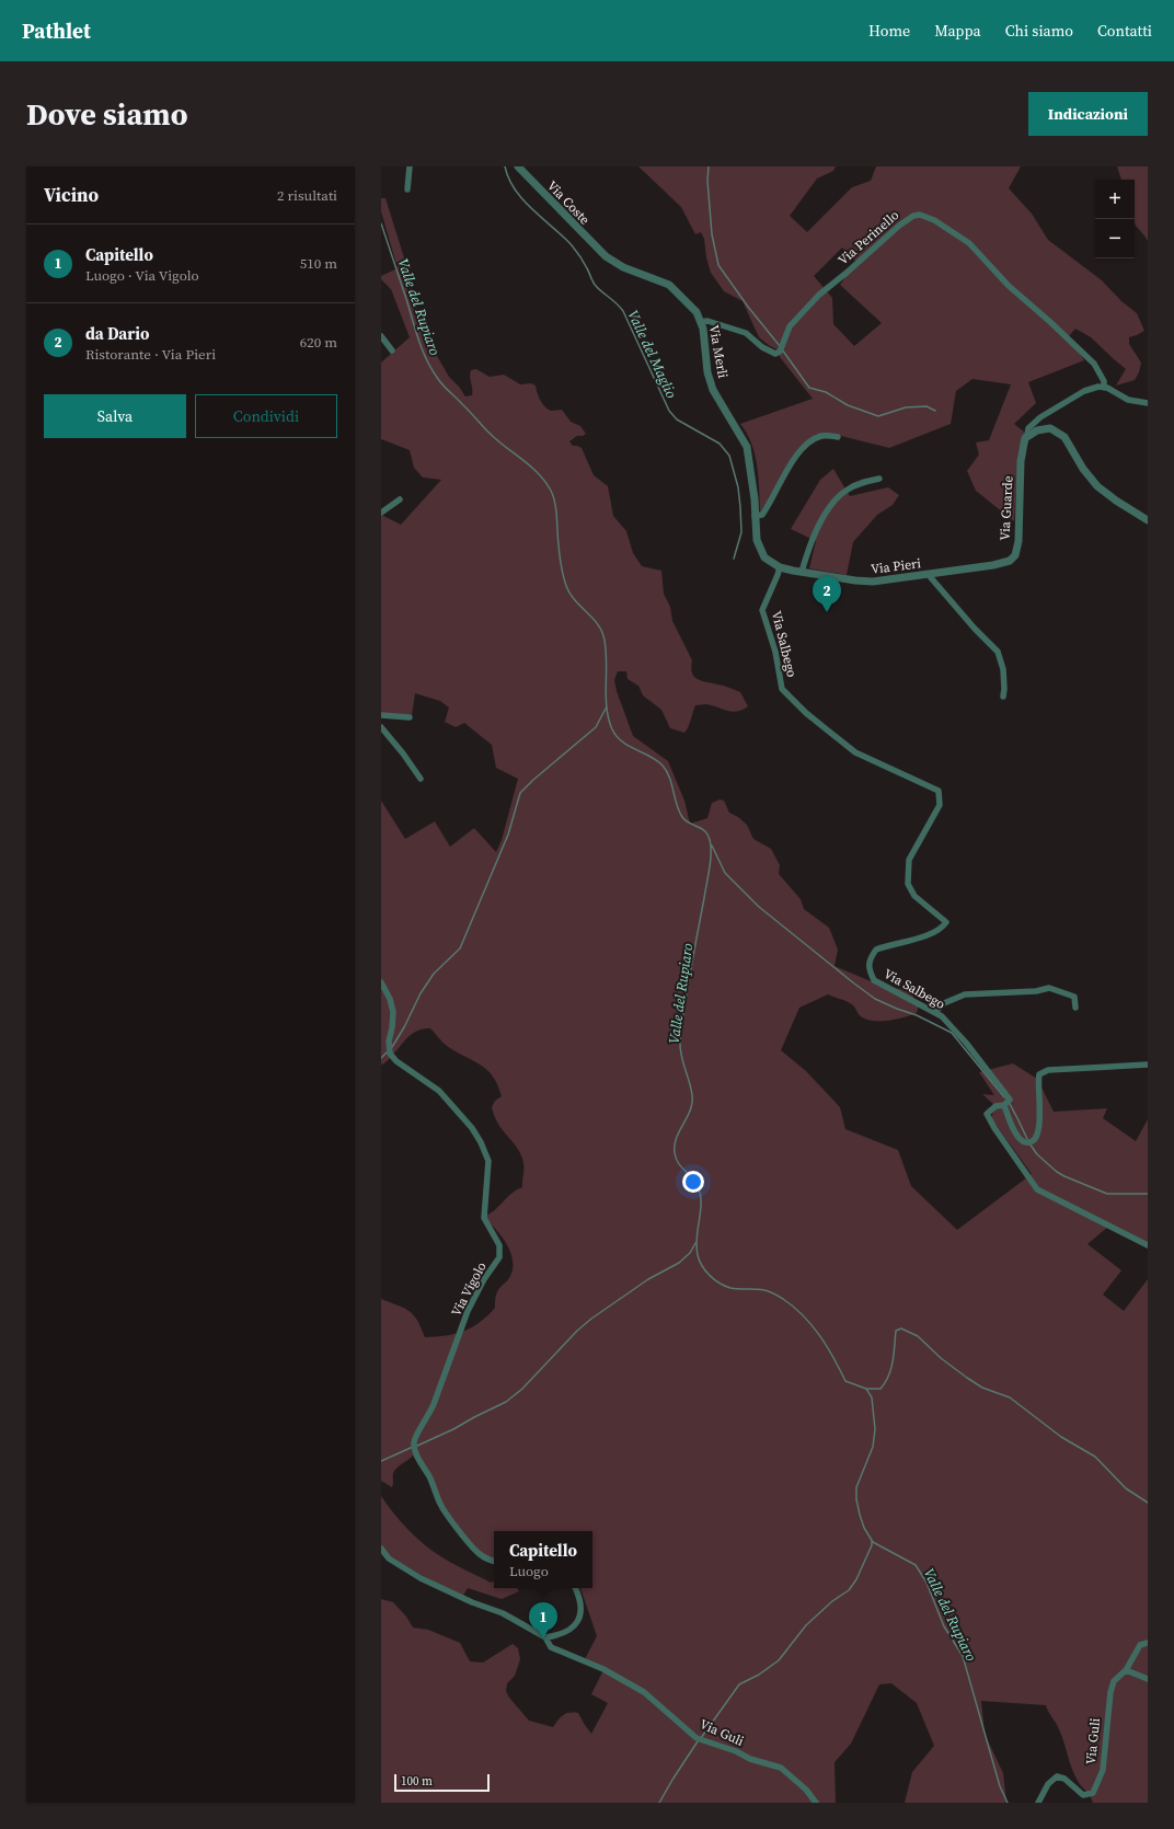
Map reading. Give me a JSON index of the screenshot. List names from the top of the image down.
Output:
{
  "streets": {
    "street": [
      "Via Coste",
      "Via Perinello",
      "Via Merli",
      "Via Guarde",
      "Via Pieri",
      "Via Salbego",
      "Via Vigolo",
      "Via Guli"
    ]
  },
  "crossings": [
    ["Via Coste", "Via Merli"],
    ["Via Perinello", "Via Merli"],
    ["Via Merli", "Via Pieri"],
    ["Via Guarde", "Via Pieri"],
    ["Via Pieri", "Via Salbego"]
  ],
  "water": ["Valle del Rupiaro", "Valle del Maglio"],
  "scale_bar": "100 m",
  "page": {
    "header": "Pathlet",
    "nav": [
      "Home",
      "Mappa",
      "Chi siamo",
      "Contatti"
    ],
    "buttons": [
      "Indicazioni",
      ["Salva", "Condividi"]
    ],
    "title": "Dove siamo",
    "heading": ["Vicino", "2 risultati"],
    "map_buttons": ["+", "−"],
    "list": [
      {
        "mark": "1",
        "name": "Capitello",
        "note": "Luogo · Via Vigolo",
        "value": "510 m"
      },
      {
        "mark": "2",
        "name": "da Dario",
        "note": "Ristorante · Via Pieri",
        "value": "620 m"
      }
    ],
    "pins": ["2", "1"],
    "popup": ["Capitello", "Luogo"],
    "scale": "100 m"
  }
}
